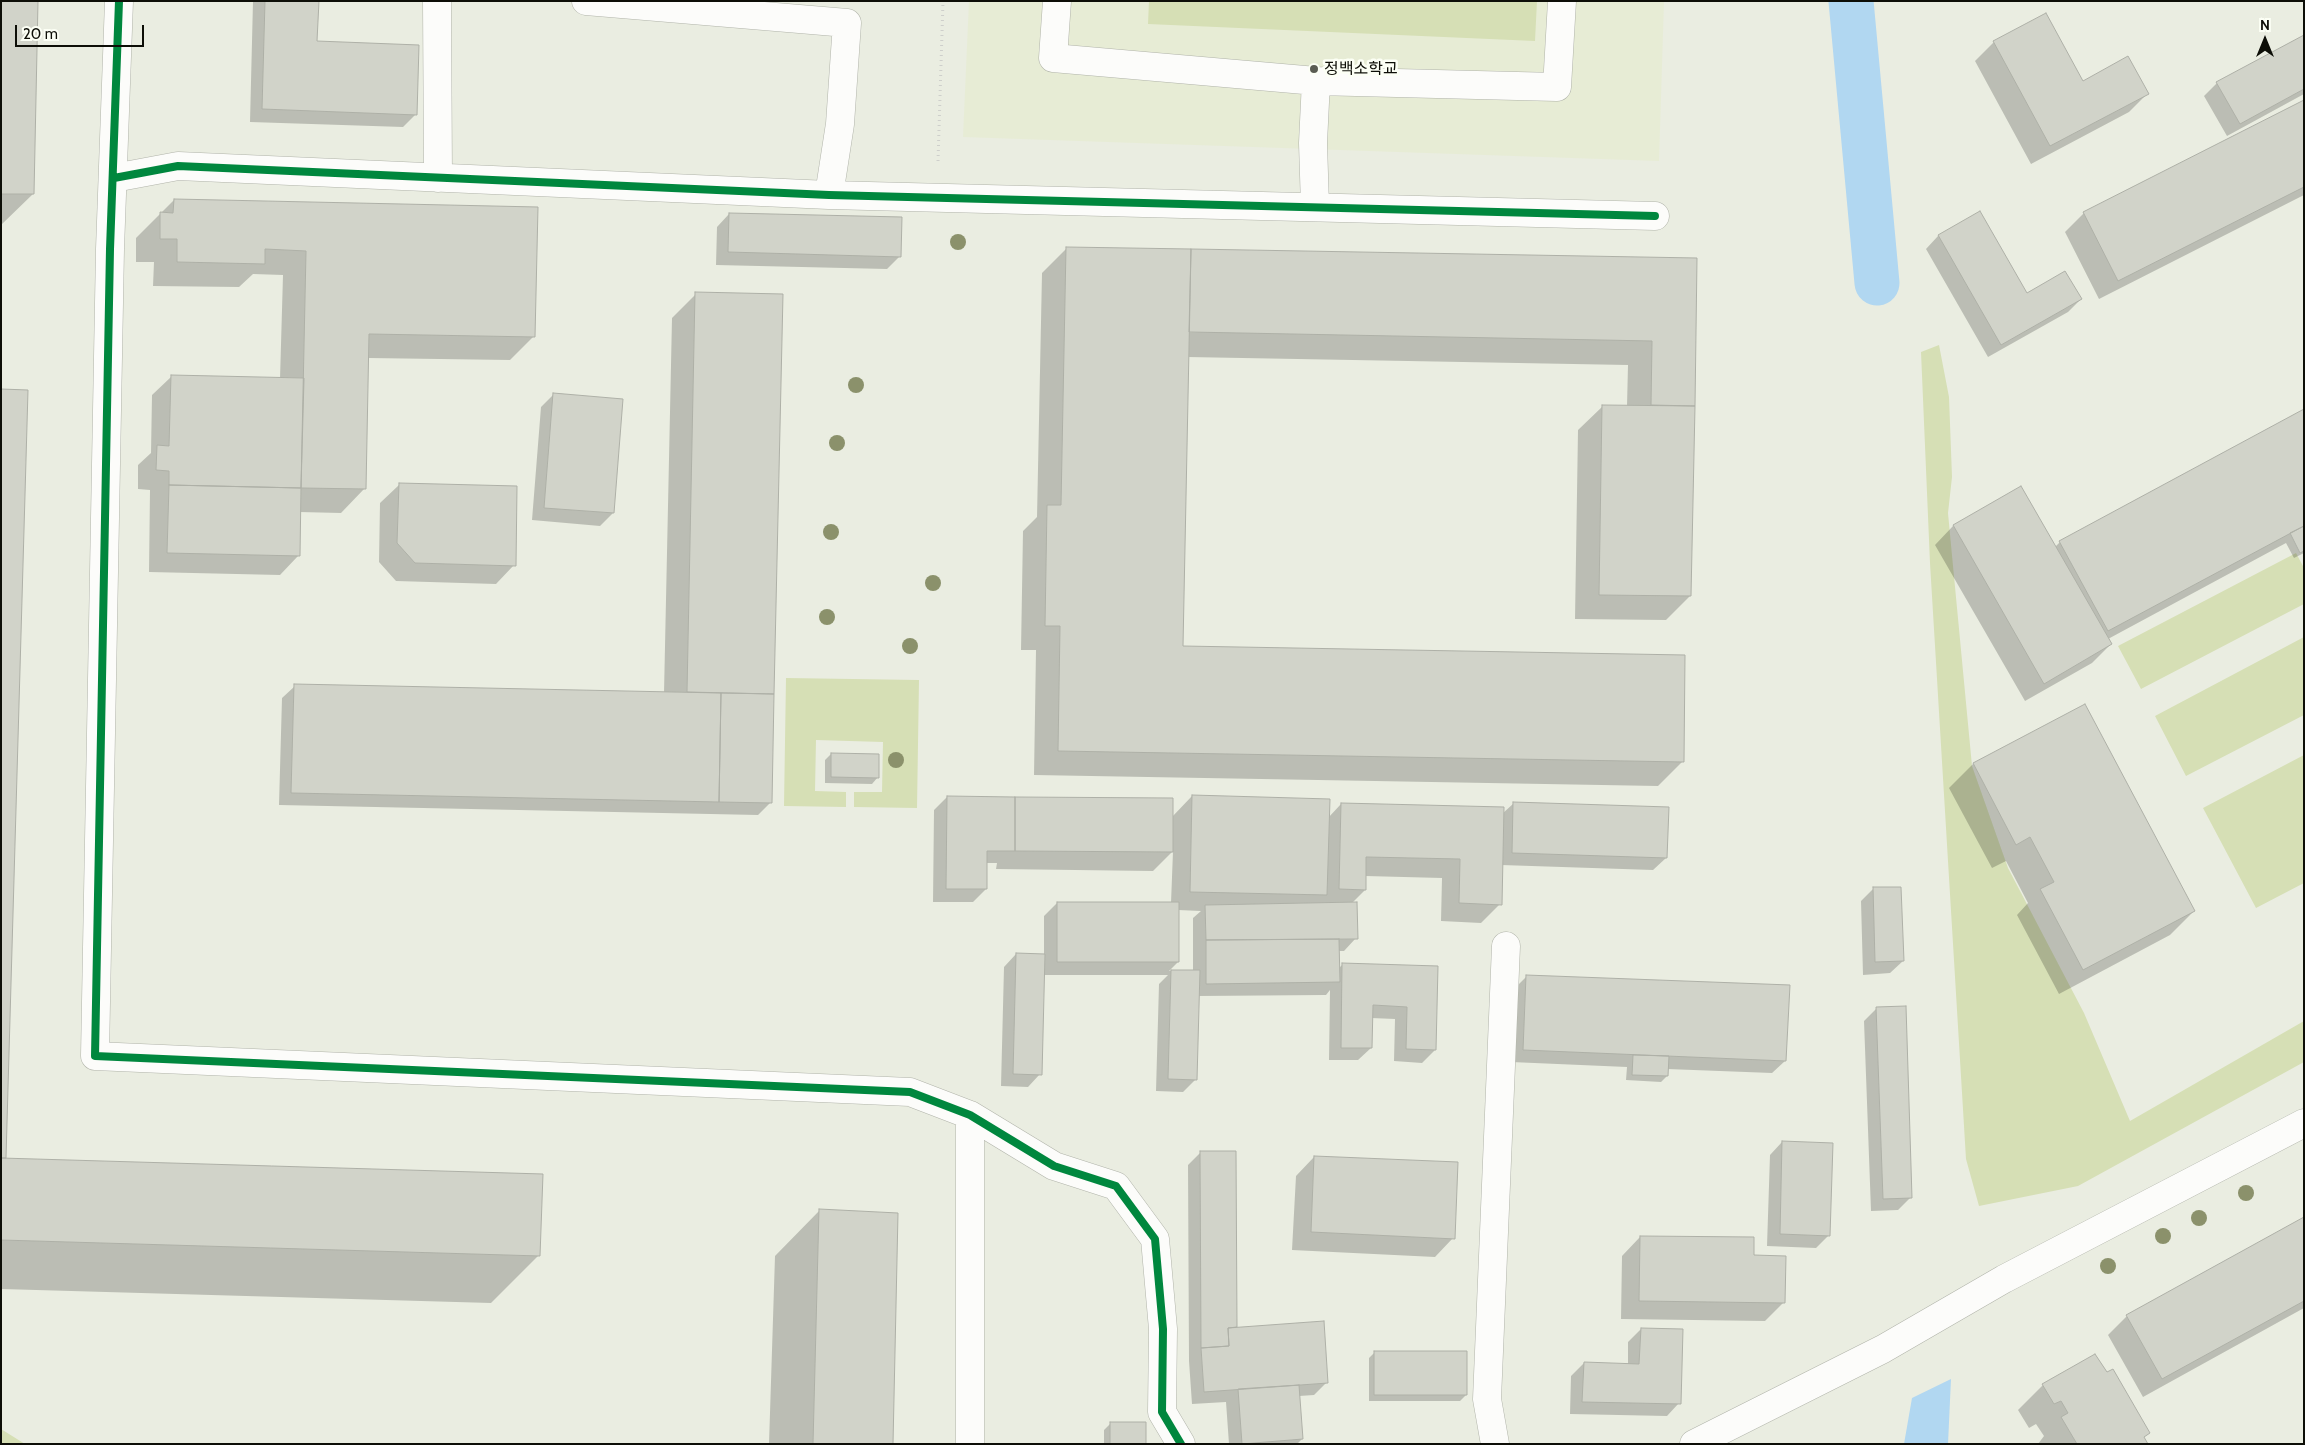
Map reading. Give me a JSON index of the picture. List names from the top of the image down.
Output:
{
  "places": ["정백소학교"],
  "scale_bar": "20 m",
  "north": "top"
}
